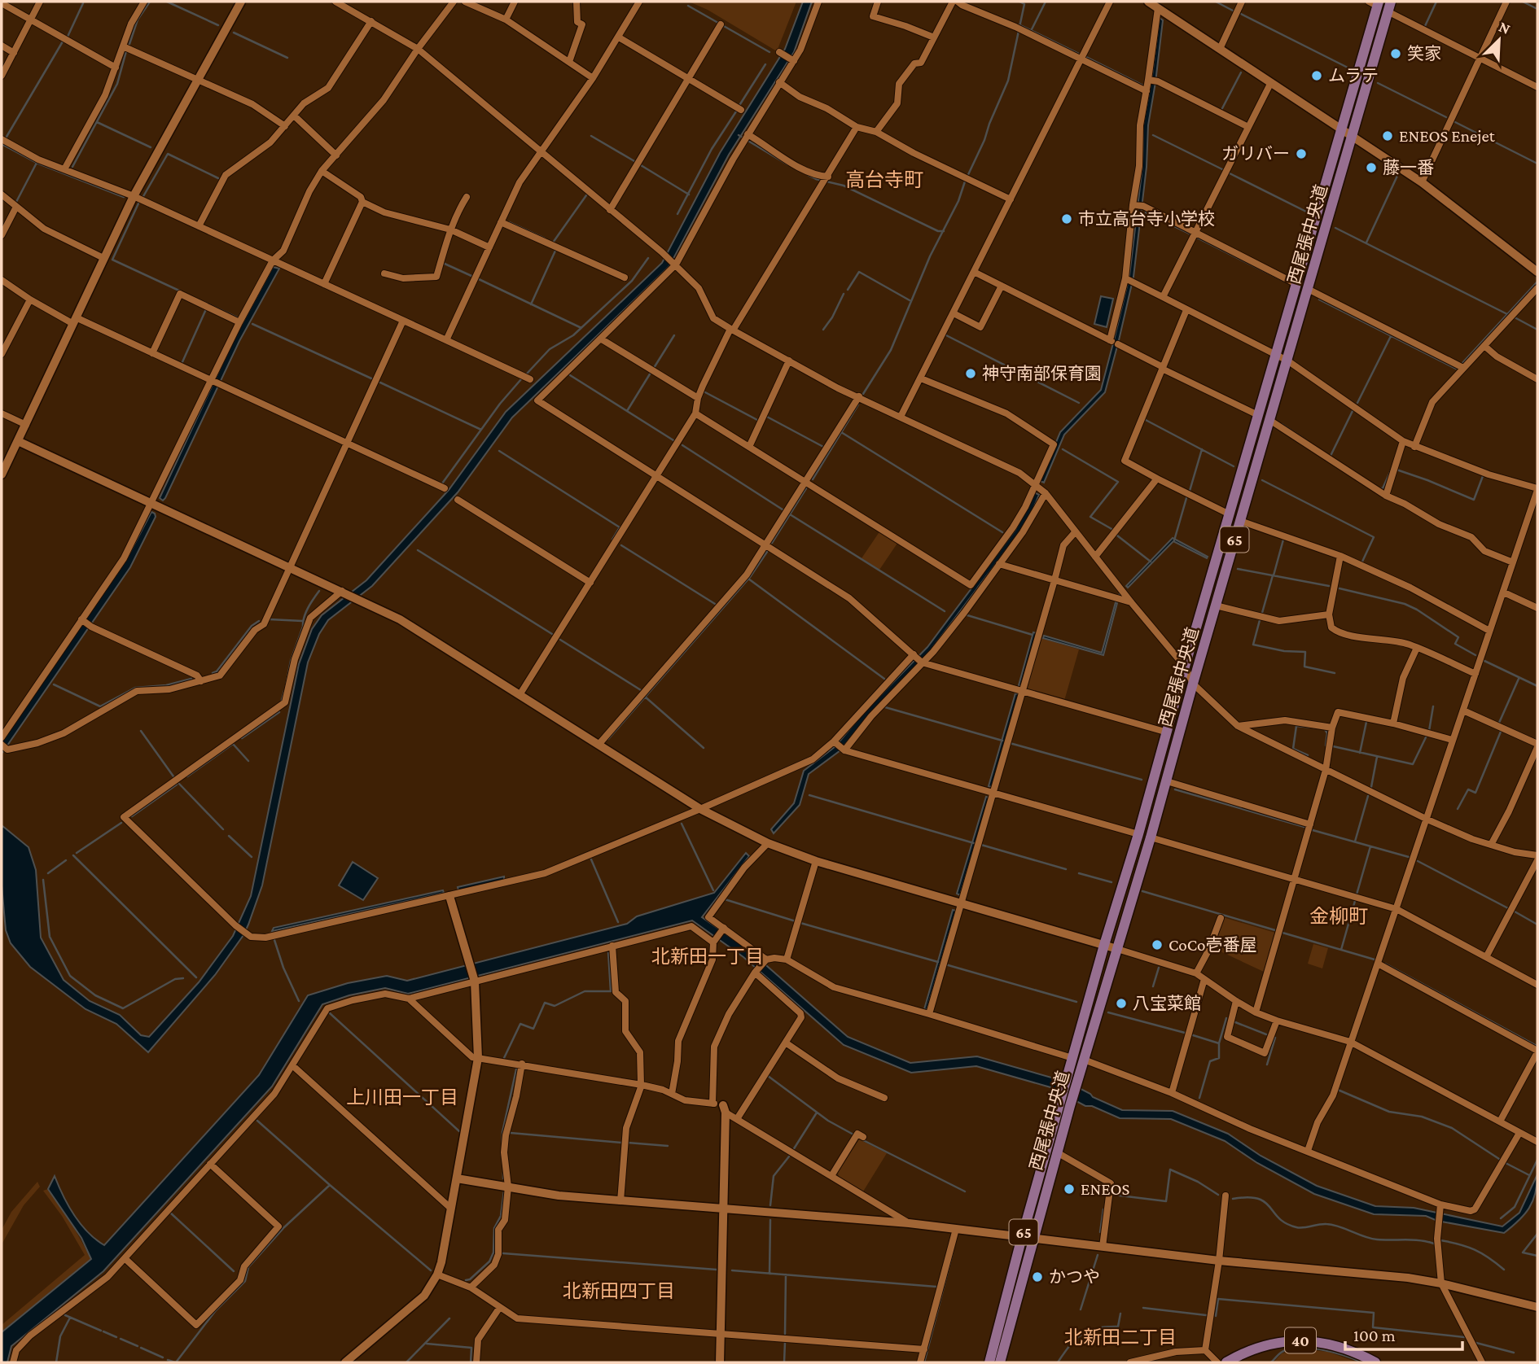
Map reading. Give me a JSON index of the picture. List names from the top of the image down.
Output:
{
  "streets": {
    "main road": ["西尾張中央道", "65", "40"]
  },
  "districts": [
    "高台寺町",
    "金柳町",
    "北新田一丁目",
    "上川田一丁目",
    "北新田四丁目",
    "北新田二丁目"
  ],
  "places": [
    "笑家",
    "ムラテ",
    "ENEOS Enejet",
    "ガリバー",
    "藤一番",
    "市立高台寺小学校",
    "神守南部保育園",
    "CoCo壱番屋",
    "八宝菜館",
    "ENEOS",
    "かつや"
  ],
  "scale_bar": "100 m",
  "north": "top right"
}
